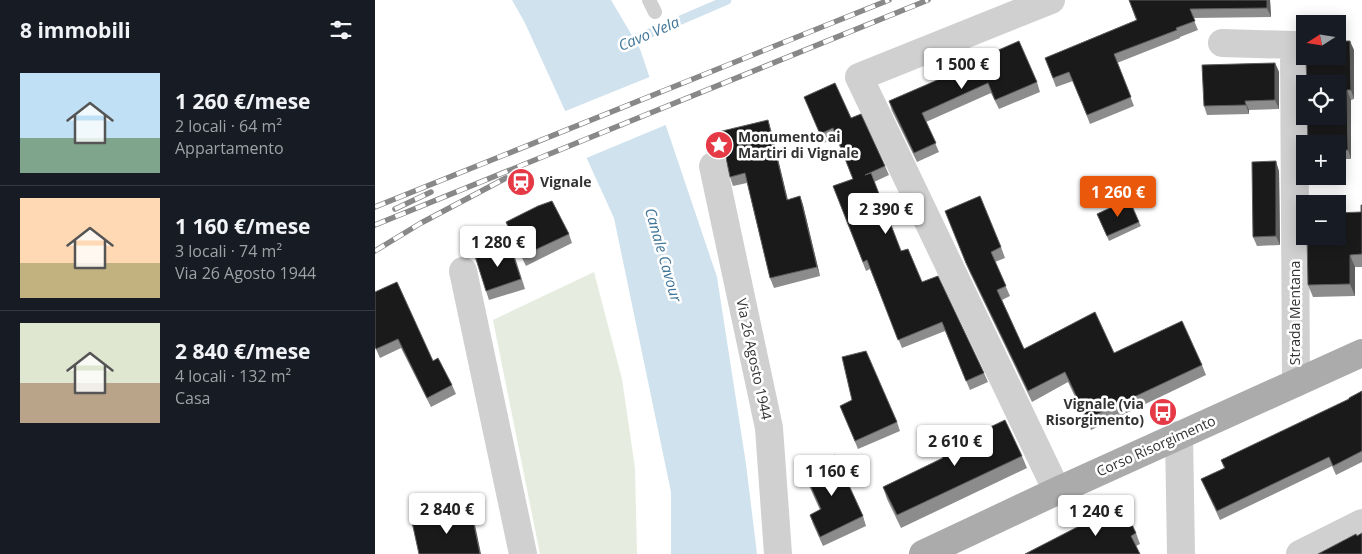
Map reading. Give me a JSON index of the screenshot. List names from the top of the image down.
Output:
{
  "streets": {
    "main road": ["Corso Risorgimento"],
    "street": ["Strada Mentana", "Via 26 Agosto 1944"]
  },
  "crossings": [
    ["Strada Mentana", "Corso Risorgimento"]
  ],
  "water": ["Cavo Vela", "Canale Cavour"],
  "places": {
    "place": ["Monumento ai Martiri di Vignale"],
    "station": ["Vignale"],
    "bus stop": ["Vignale (via Risorgimento)"]
  },
  "north": "left",
  "page": {
    "heading": "8 immobili",
    "map_buttons": ["+", "−"],
    "price": [
      "1 500 €",
      "1 260 €",
      "2 390 €",
      "1 280 €",
      "2 610 €",
      "1 160 €",
      "2 840 €",
      "1 240 €"
    ],
    "list": [
      {
        "name": "1 260 €/mese",
        "note": "2 locali · 64 m² · Appartamento"
      },
      {
        "name": "1 160 €/mese",
        "note": "3 locali · 74 m² · Via 26 Agosto 1944"
      },
      {
        "name": "2 840 €/mese",
        "note": "4 locali · 132 m² · Casa"
      }
    ]
  }
}
